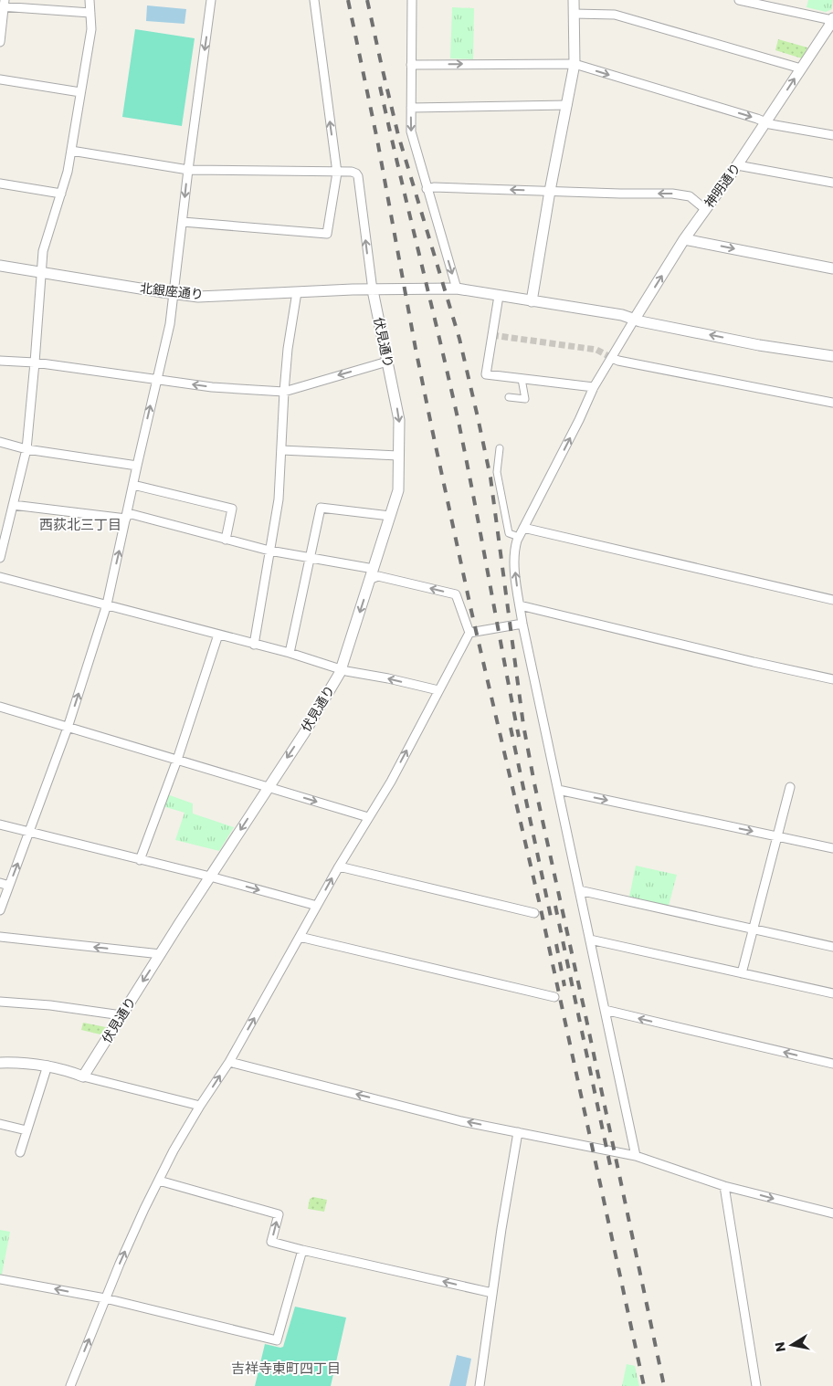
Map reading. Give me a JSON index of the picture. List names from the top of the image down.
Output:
{
  "streets": {
    "street": ["神明通り", "北銀座通り", "伏見通り"]
  },
  "crossings": [
    ["神明通り", "北銀座通り"],
    ["北銀座通り", "伏見通り"]
  ],
  "districts": ["西荻北三丁目", "吉祥寺東町四丁目"],
  "north": "left"
}
